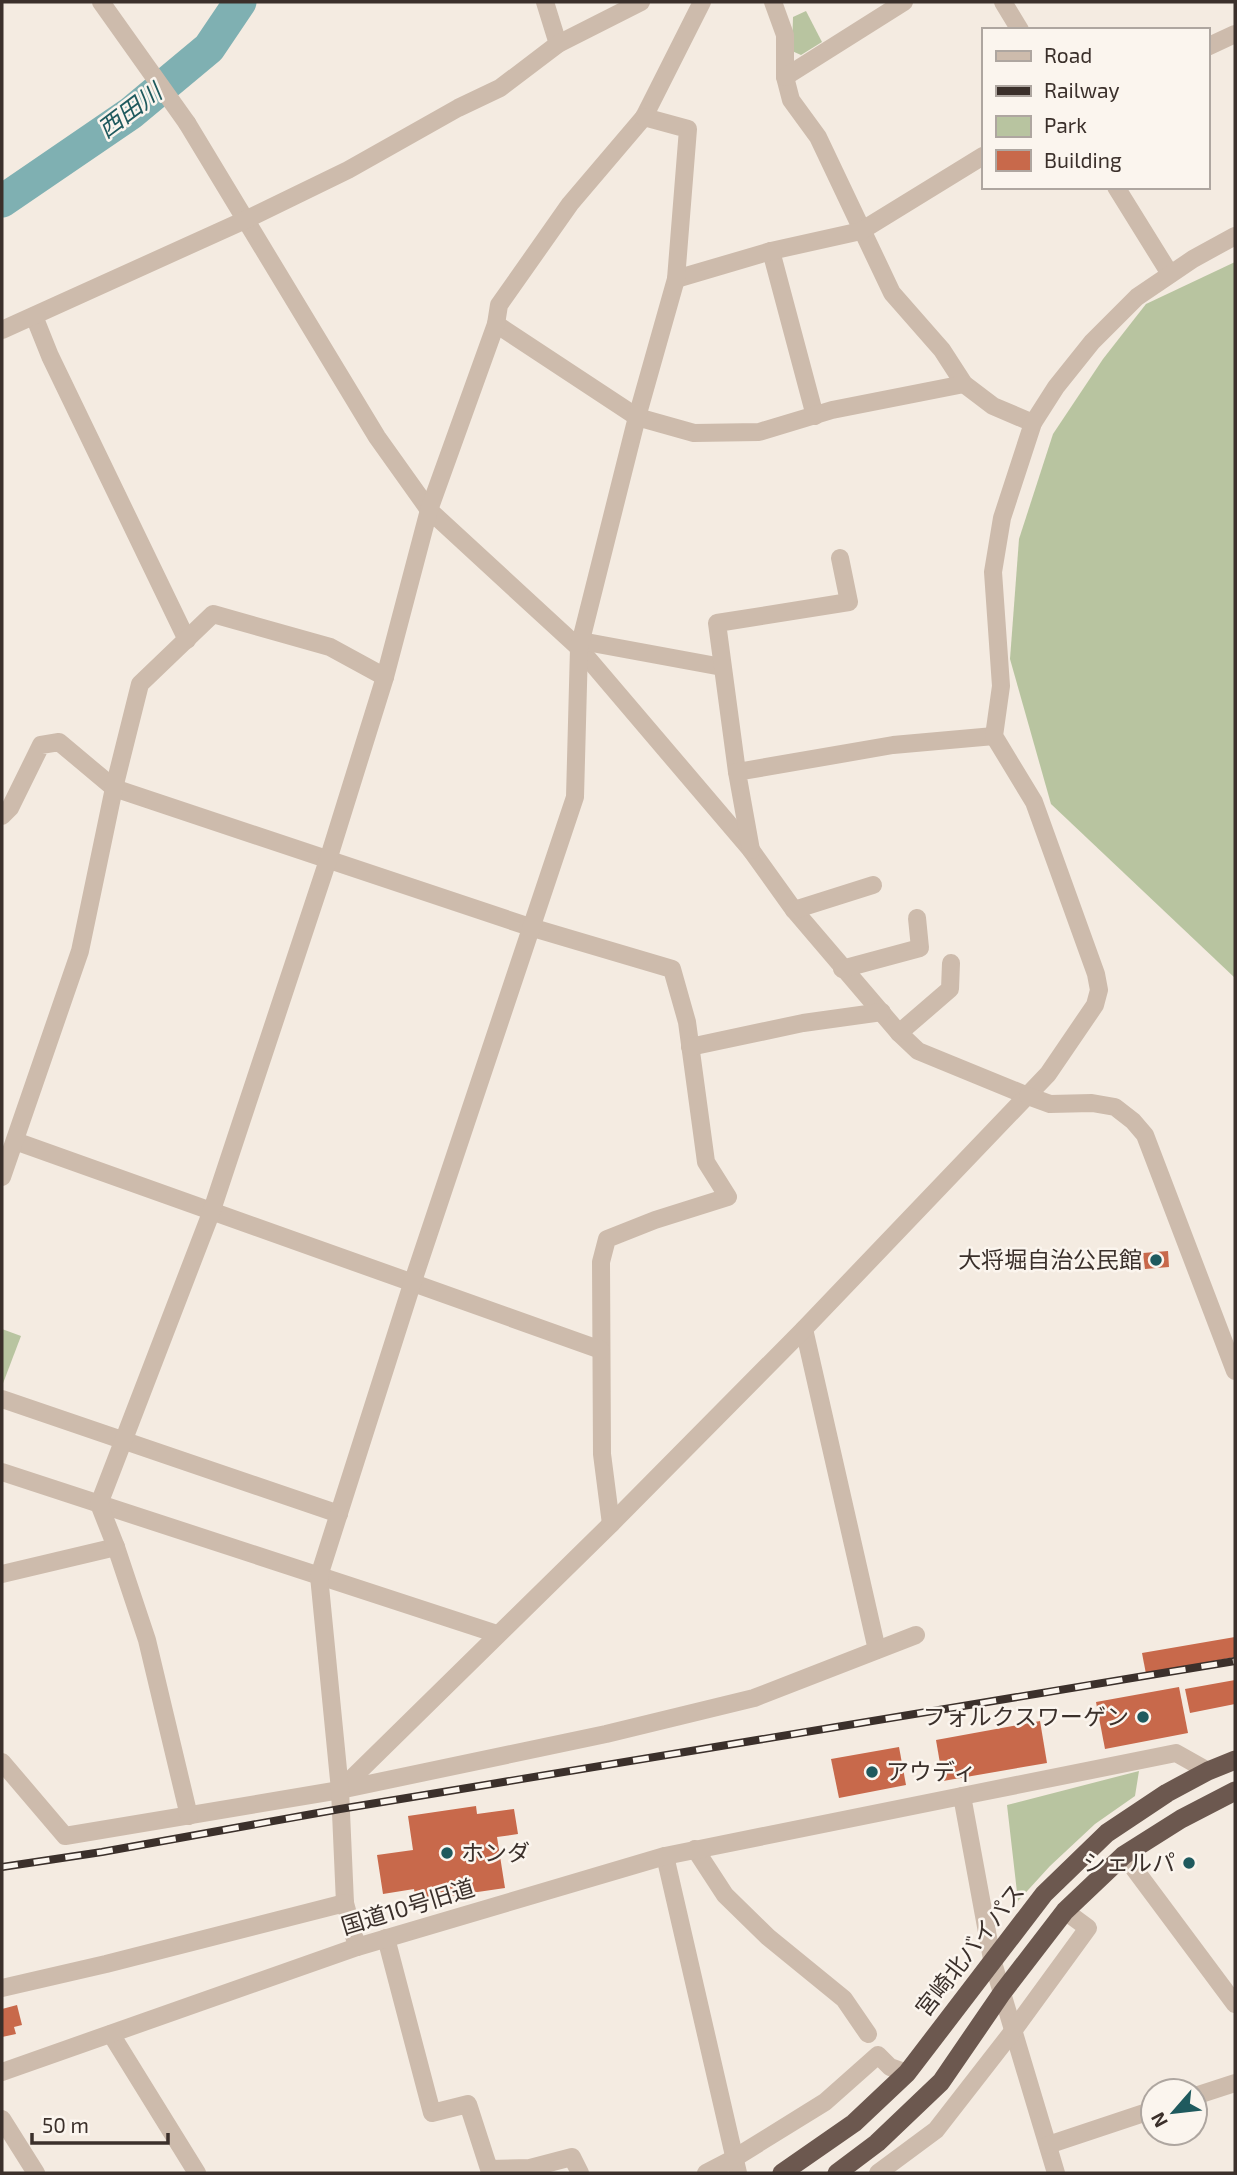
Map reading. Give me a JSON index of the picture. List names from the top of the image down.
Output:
{
  "streets": {
    "highway": ["宮崎北バイパス"],
    "street": ["国道10号旧道"]
  },
  "crossings": [
    ["国道10号旧道", "宮崎北バイパス"]
  ],
  "water": ["西田川"],
  "places": [
    "大将堀自治公民館",
    "フォルクスワーゲン",
    "アウディ",
    "ホンダ",
    "シェルパ"
  ],
  "legend": [
    "Road",
    "Railway",
    "Park",
    "Building"
  ],
  "scale_bar": "50 m",
  "north": "bottom left"
}
